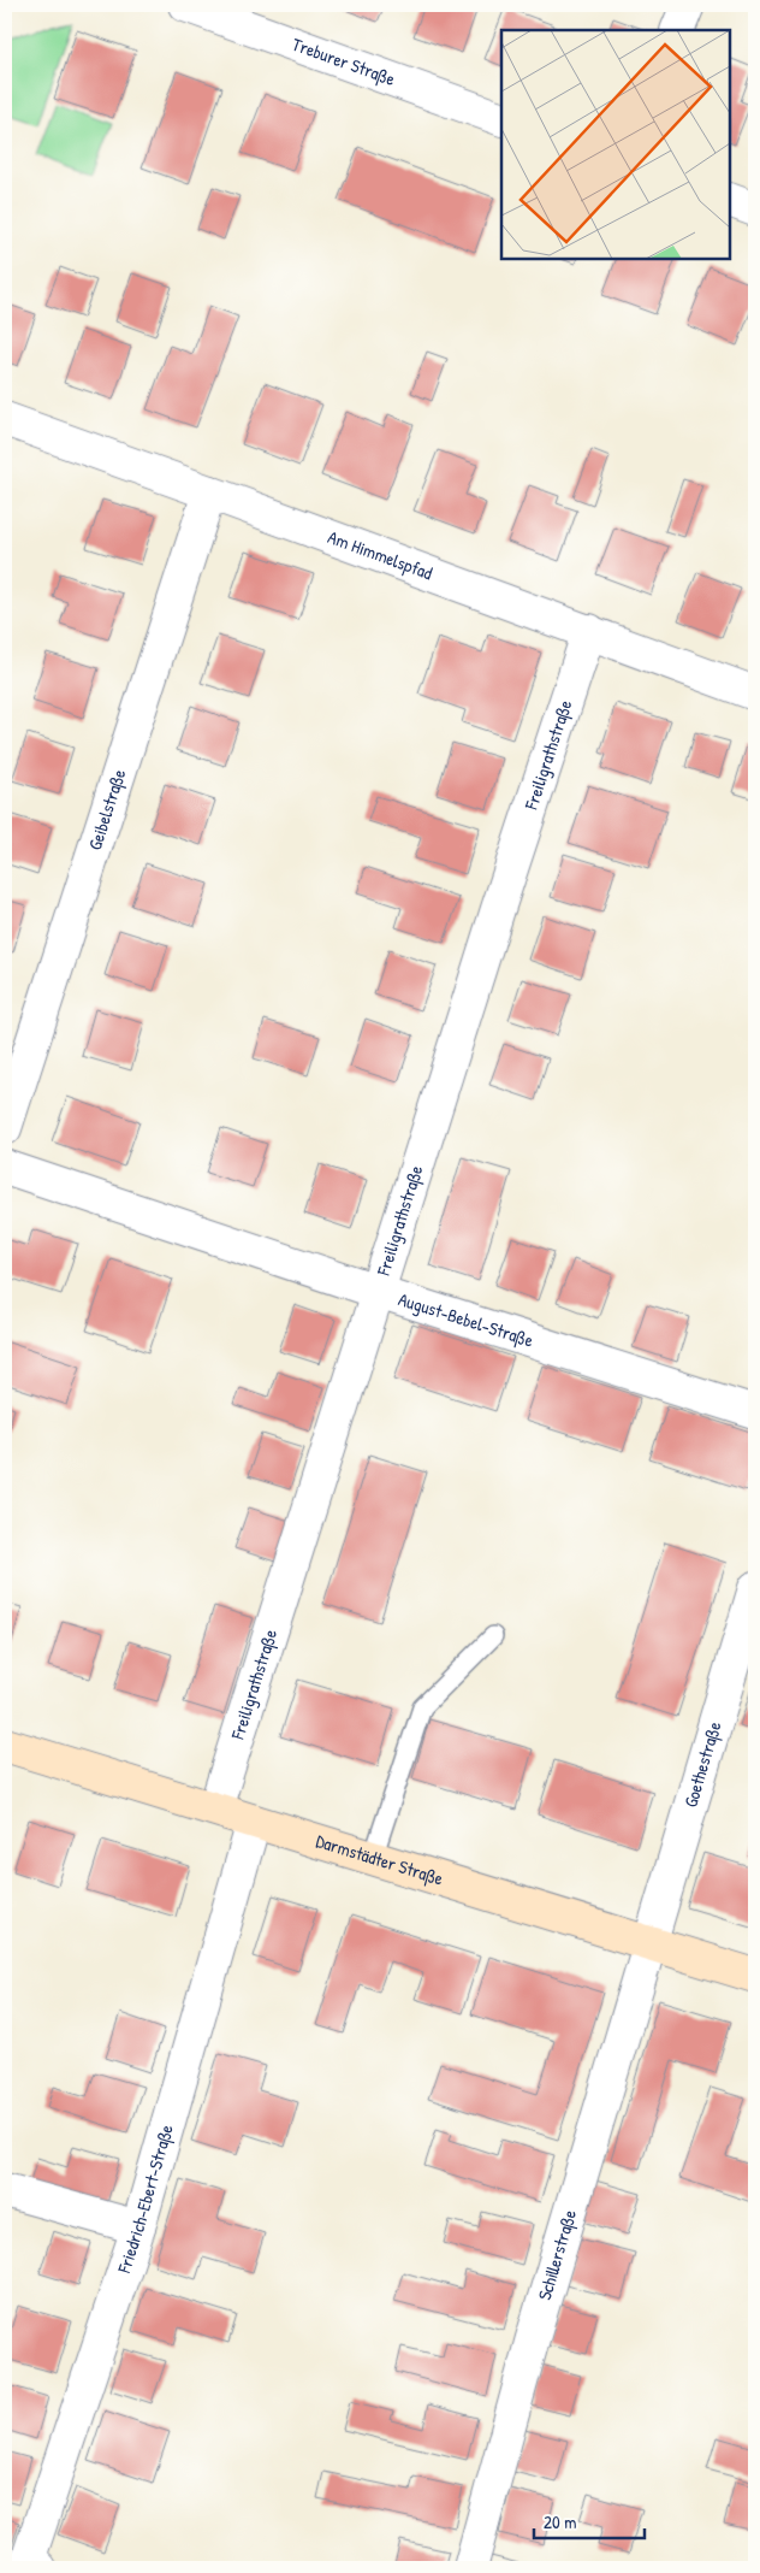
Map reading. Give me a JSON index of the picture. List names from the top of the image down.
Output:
{
  "streets": {
    "main road": ["Darmstädter Straße"],
    "street": [
      "Treburer Straße",
      "Am Himmelspfad",
      "Freiligrathstraße",
      "Geibelstraße",
      "August-Bebel-Straße",
      "Goethestraße",
      "Friedrich-Ebert-Straße",
      "Schillerstraße"
    ]
  },
  "crossings": [
    ["Am Himmelspfad", "Freiligrathstraße"],
    ["Am Himmelspfad", "Geibelstraße"],
    ["Freiligrathstraße", "August-Bebel-Straße"],
    ["Freiligrathstraße", "Darmstädter Straße"],
    ["Goethestraße", "Darmstädter Straße"],
    ["Goethestraße", "Schillerstraße"],
    ["Darmstädter Straße", "Friedrich-Ebert-Straße"],
    ["Darmstädter Straße", "Schillerstraße"]
  ],
  "scale_bar": "20 m"
}
